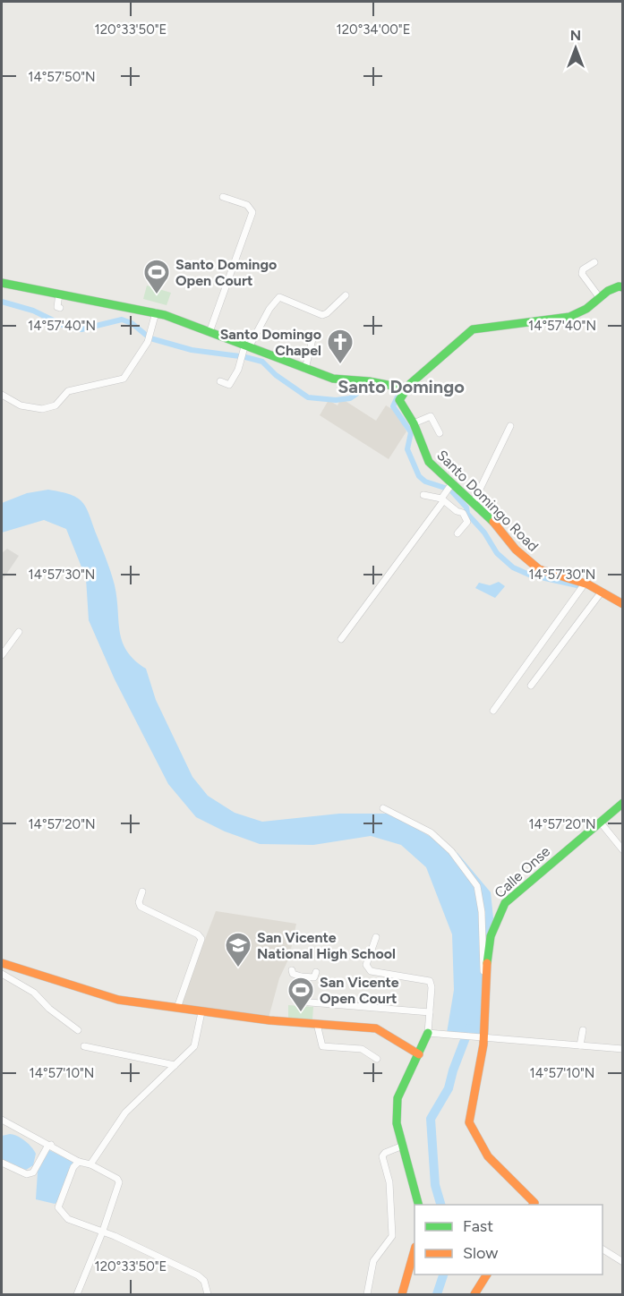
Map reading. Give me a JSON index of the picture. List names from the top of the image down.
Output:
{
  "streets": {
    "street": ["Santo Domingo Road", "Calle Onse"]
  },
  "districts": ["Santo Domingo"],
  "places": {
    "sports": ["Santo Domingo Open Court", "San Vicente Open Court"],
    "church": ["Santo Domingo Chapel"],
    "school or university": ["San Vicente National High School"]
  },
  "legend": ["Fast", "Slow"],
  "north": "top",
  "coordinates": [
    "120°33'50\"E",
    "120°34'00\"E",
    "14°57'50\"N",
    "14°57'40\"N",
    "14°57'30\"N",
    "14°57'20\"N",
    "14°57'10\"N"
  ]
}
